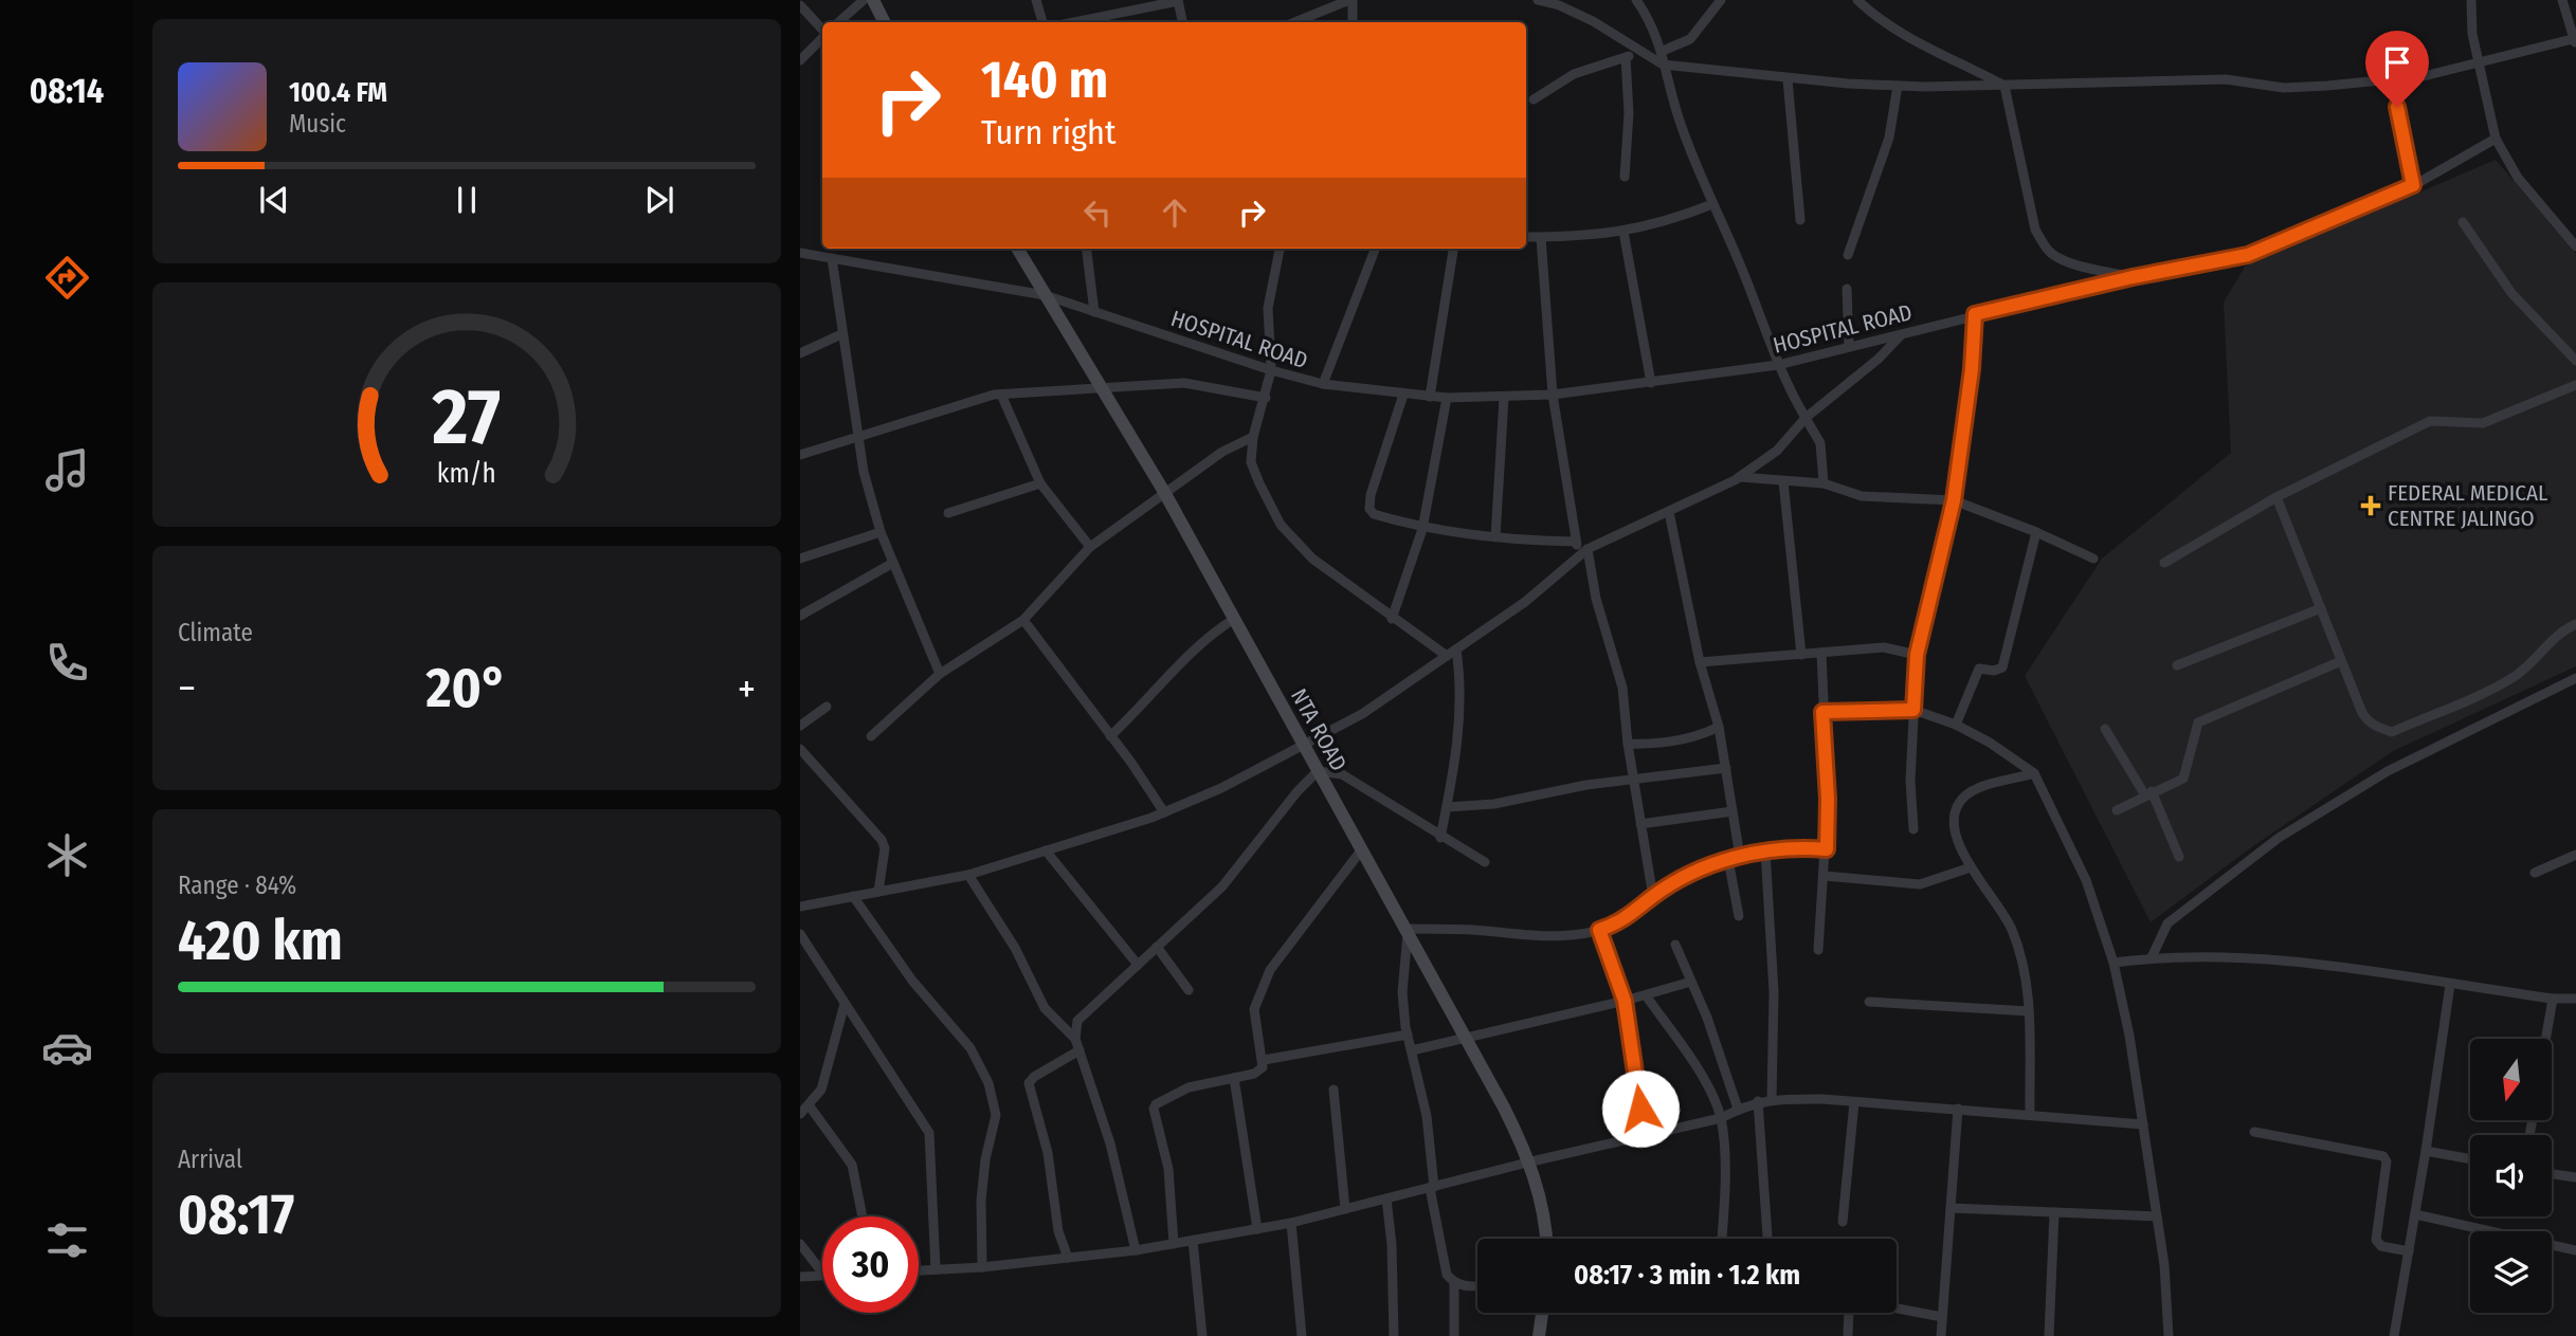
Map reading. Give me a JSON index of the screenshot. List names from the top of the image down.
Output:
{
  "streets": {
    "street": ["HOSPITAL ROAD", "NTA ROAD"]
  },
  "crossings": [
    ["HOSPITAL ROAD", "NTA ROAD"]
  ],
  "places": {
    "health": ["FEDERAL MEDICAL CENTRE JALINGO"]
  },
  "north": "bottom",
  "page": {
    "tabs": "08:14",
    "turn": ["140 m", "Turn right"],
    "song": ["100.4 FM", "Music"],
    "tile": [
      "Climate",
      ["Range · 84%", "420 km"],
      ["Arrival", "08:17"]
    ],
    "heat": ["−", "20°", "+"],
    "limit": "30",
    "trip": "08:17 · 3 min · 1.2 km",
    "gauge": ["27", "km/h"]
  }
}
